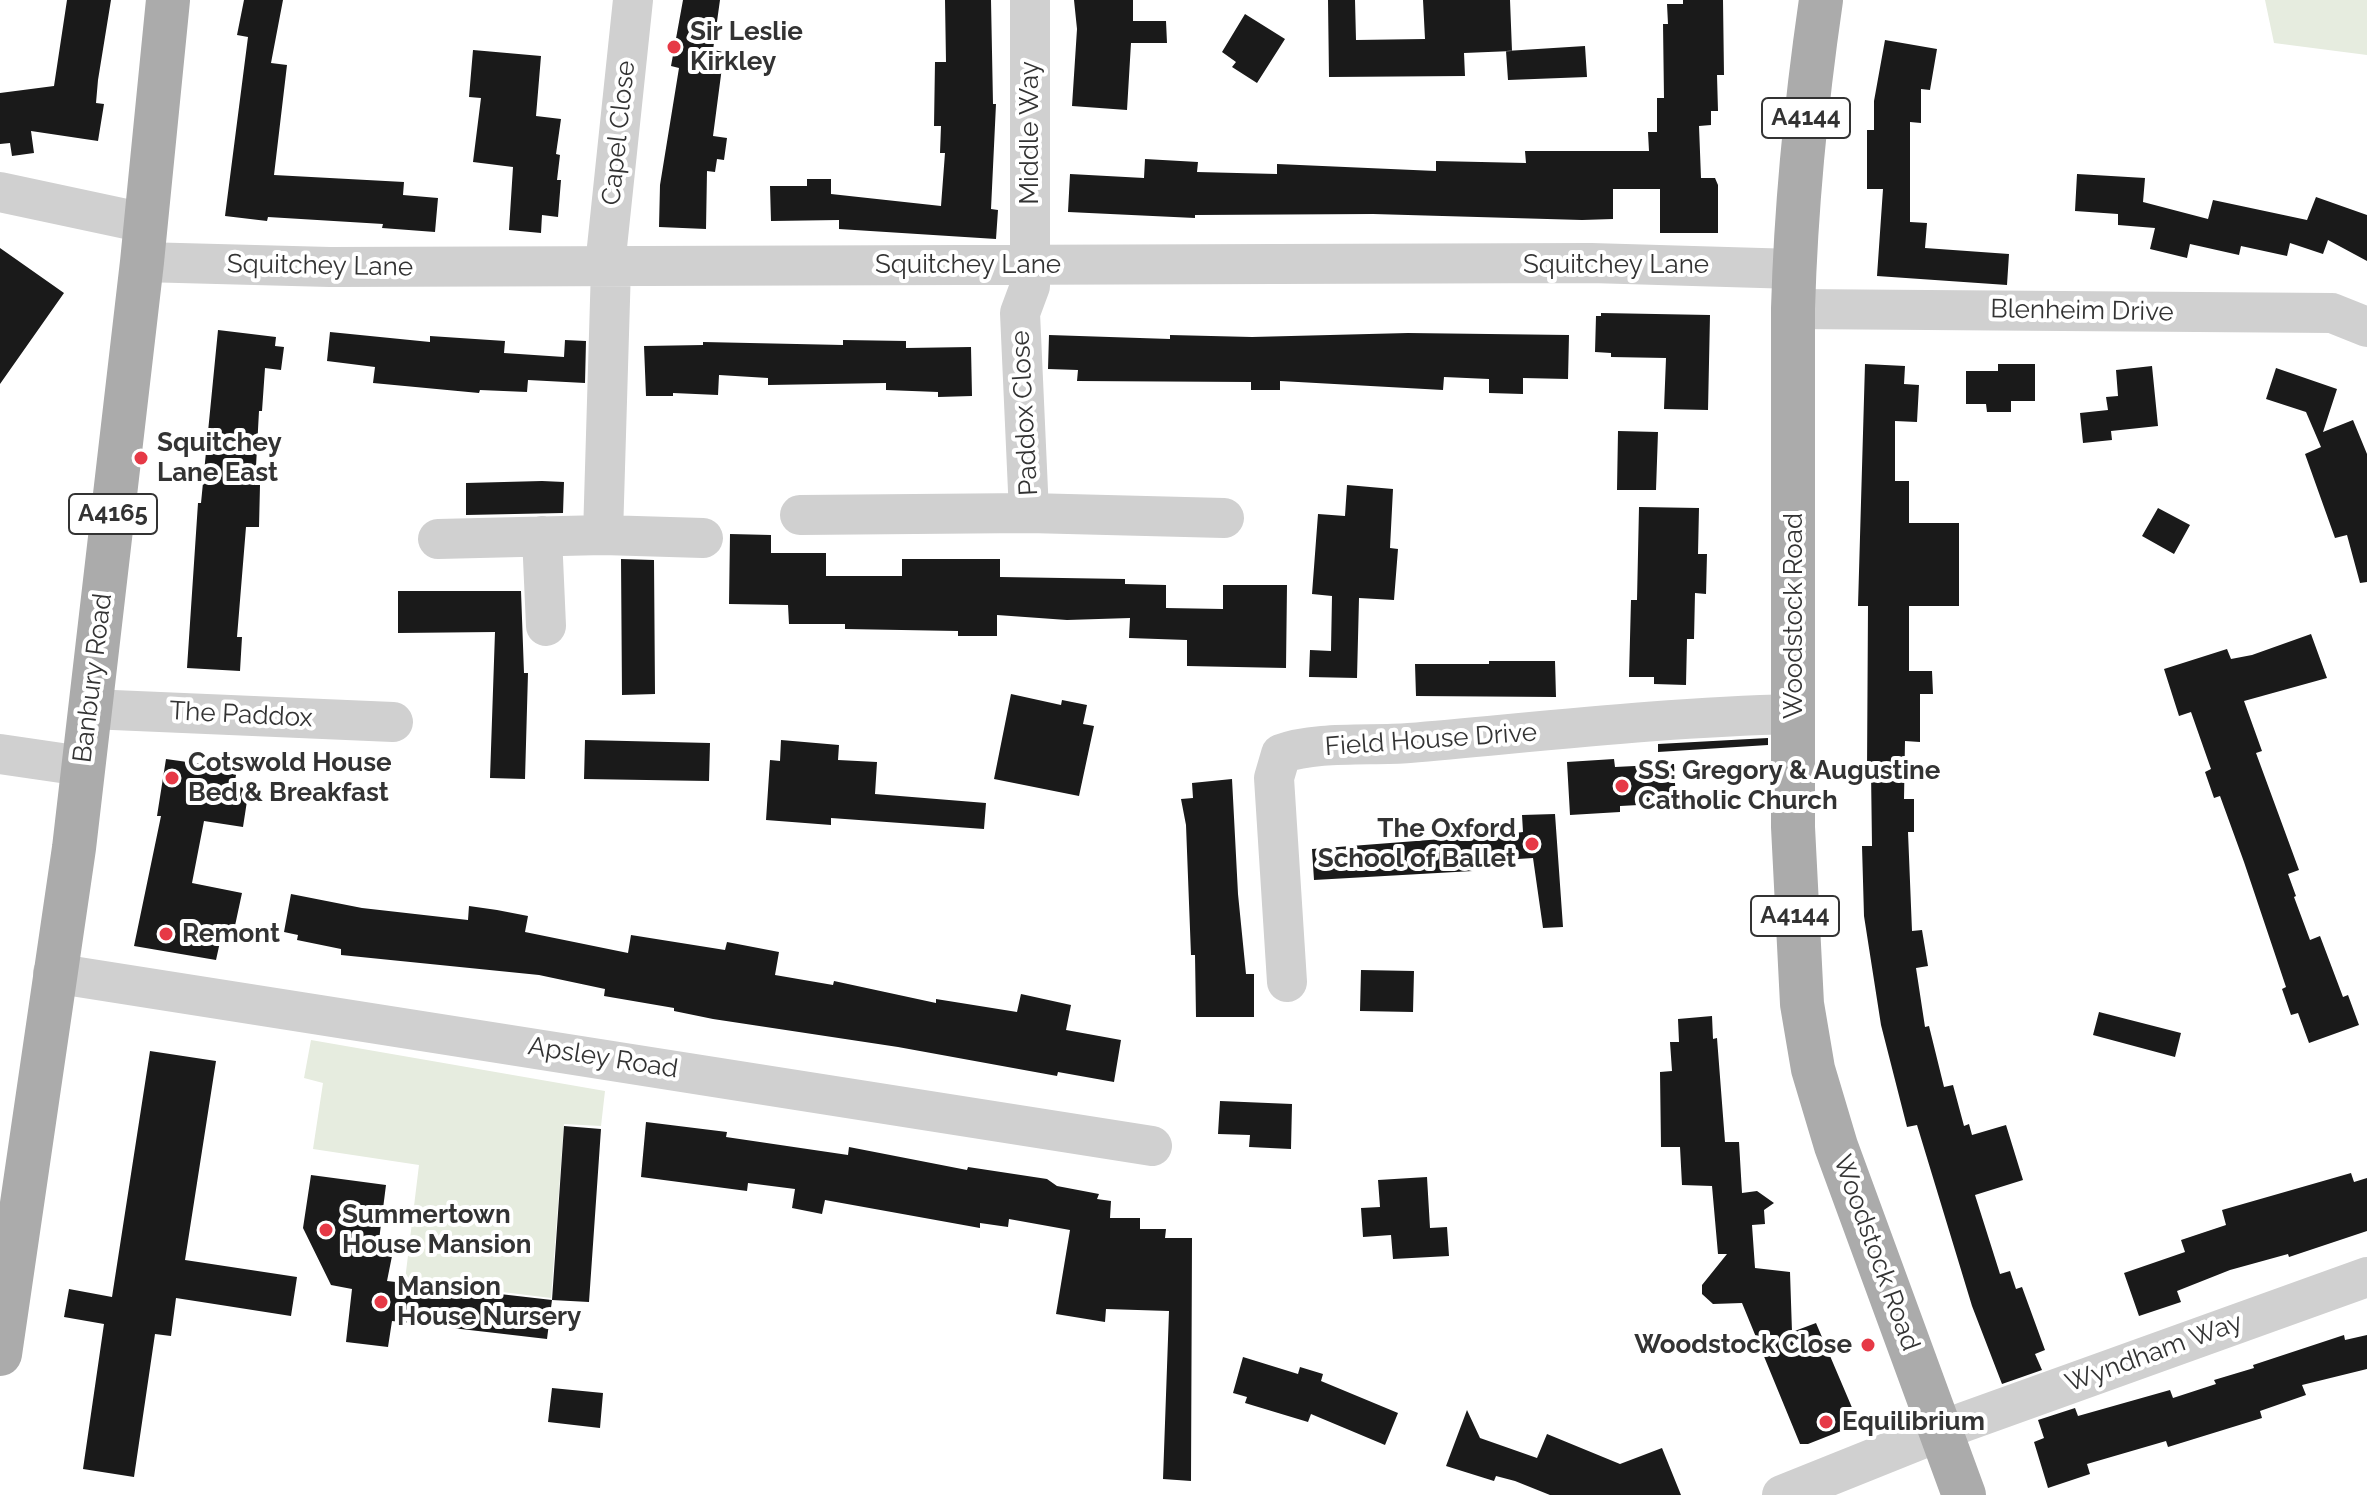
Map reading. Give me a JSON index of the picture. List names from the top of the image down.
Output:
{
  "streets": {
    "main road": [
      "A4144",
      "A4165",
      "Woodstock Road",
      "Banbury Road"
    ],
    "street": [
      "Capel Close",
      "Middle Way",
      "Squitchey Lane",
      "Blenheim Drive",
      "Paddox Close",
      "The Paddox",
      "Field House Drive",
      "Apsley Road",
      "Wyndham Way"
    ]
  },
  "crossings": [
    ["Capel Close", "Squitchey Lane"],
    ["Middle Way", "Squitchey Lane"],
    ["Middle Way", "Paddox Close"],
    ["Squitchey Lane", "Blenheim Drive"],
    ["Squitchey Lane", "Paddox Close"],
    ["Squitchey Lane", "Woodstock Road"],
    ["Squitchey Lane", "Banbury Road"],
    ["Blenheim Drive", "Woodstock Road"],
    ["Woodstock Road", "Field House Drive"],
    ["Woodstock Road", "Wyndham Way"],
    ["Banbury Road", "The Paddox"],
    ["Banbury Road", "Apsley Road"]
  ],
  "places": [
    "Sir Leslie Kirkley",
    "Squitchey Lane East",
    "Cotswold House Bed & Breakfast",
    "SS. Gregory & Augustine Catholic Church",
    "The Oxford School of Ballet",
    "Remont",
    "Summertown House Mansion",
    "Mansion House Nursery",
    "Woodstock Close",
    "Equilibrium"
  ]
}
